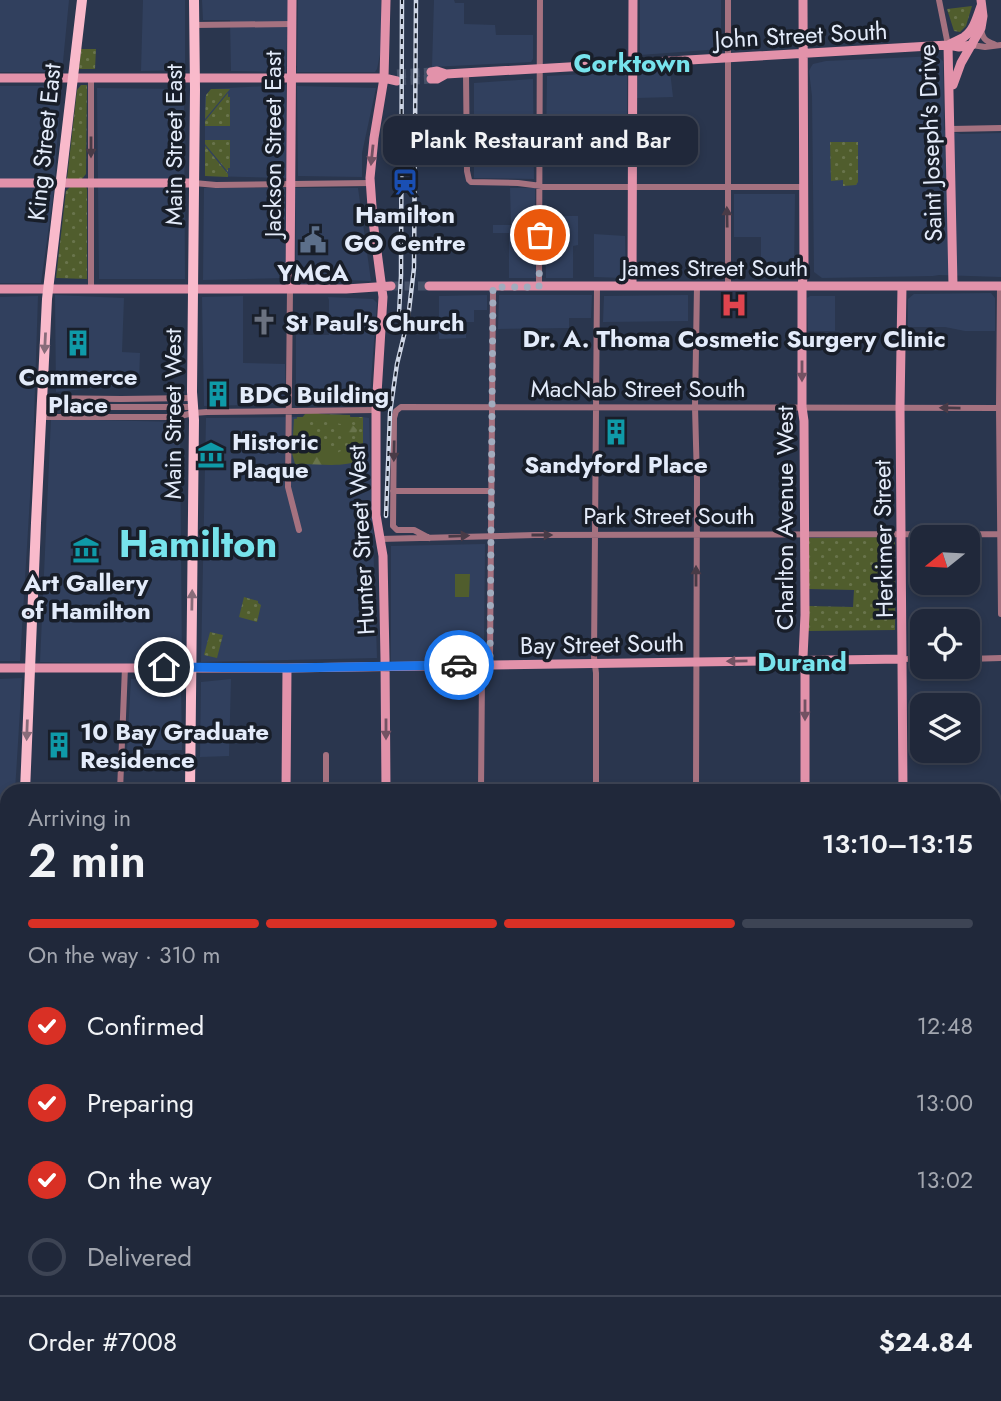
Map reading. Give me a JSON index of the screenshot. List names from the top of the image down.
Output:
{
  "streets": {
    "main road": ["King Street East", "Main Street East", "Main Street West"],
    "street": [
      "John Street South",
      "Saint Joseph's Drive",
      "Jackson Street East",
      "James Street South",
      "MacNab Street South",
      "Park Street South",
      "Charlton Avenue West",
      "Herkimer Street",
      "Hunter Street West",
      "Bay Street South"
    ]
  },
  "crossings": [
    ["John Street South", "Saint Joseph's Drive"],
    ["John Street South", "Charlton Avenue West"],
    ["King Street East", "Bay Street South"],
    ["Saint Joseph's Drive", "James Street South"],
    ["Main Street East", "Main Street West"],
    ["James Street South", "Charlton Avenue West"],
    ["James Street South", "Herkimer Street"],
    ["MacNab Street South", "Charlton Avenue West"],
    ["MacNab Street South", "Herkimer Street"],
    ["Main Street West", "Bay Street South"],
    ["Park Street South", "Charlton Avenue West"],
    ["Park Street South", "Herkimer Street"],
    ["Park Street South", "Hunter Street West"],
    ["Charlton Avenue West", "Bay Street South"],
    ["Herkimer Street", "Bay Street South"],
    ["Hunter Street West", "Bay Street South"]
  ],
  "one_way": ["Main Street West"],
  "districts": ["Corktown", "Hamilton", "Durand"],
  "places": {
    "station": ["Hamilton GO Centre"],
    "other": ["Plank Restaurant and Bar"],
    "public building": ["YMCA"],
    "hospital": ["Dr. A. Thoma Cosmetic Surgery Clinic"],
    "church": ["St Paul's Church"],
    "building": [
      "Commerce Place",
      "BDC Building",
      "Sandyford Place",
      "10 Bay Graduate Residence"
    ],
    "museum": ["Historic Plaque", "Art Gallery of Hamilton"]
  },
  "north": "left",
  "page": {
    "bubble": "Plank Restaurant and Bar",
    "heading": ["2 min", "Arriving in", "13:10–13:15"],
    "panel": ["Order #7008", "$24.84"],
    "bar": "On the way · 310 m",
    "list": [
      ["Confirmed", "12:48"],
      ["Preparing", "13:00"],
      ["On the way", "13:02"],
      "Delivered"
    ]
  }
}
